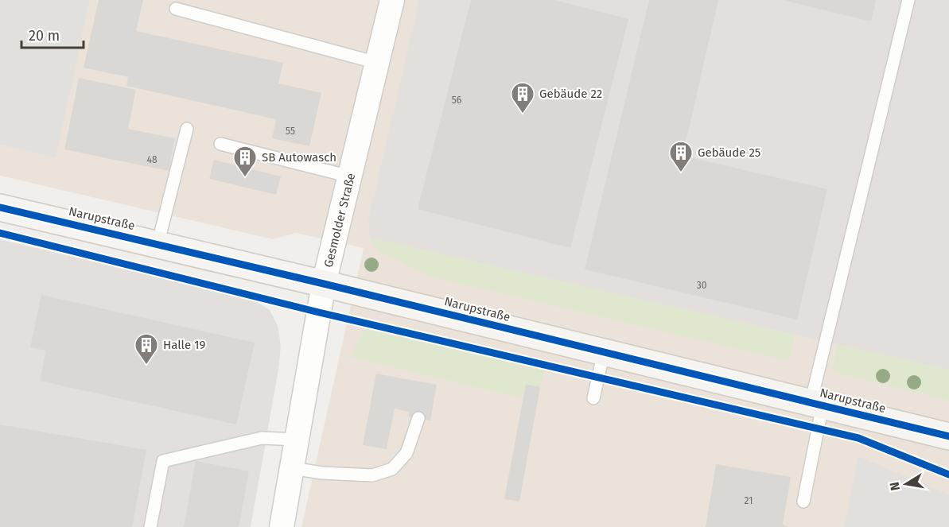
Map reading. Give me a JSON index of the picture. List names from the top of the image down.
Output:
{
  "streets": {
    "street": ["Narupstraße", "Gesmolder Straße"]
  },
  "crossings": [
    ["Narupstraße", "Gesmolder Straße"]
  ],
  "places": {
    "building": [
      "Gebäude 22",
      "Gebäude 25",
      "SB Autowasch",
      "Halle 19"
    ]
  },
  "house_numbers": [
    "56",
    "55",
    "48",
    "30",
    "21"
  ],
  "scale_bar": "20 m",
  "north": "left"
}
